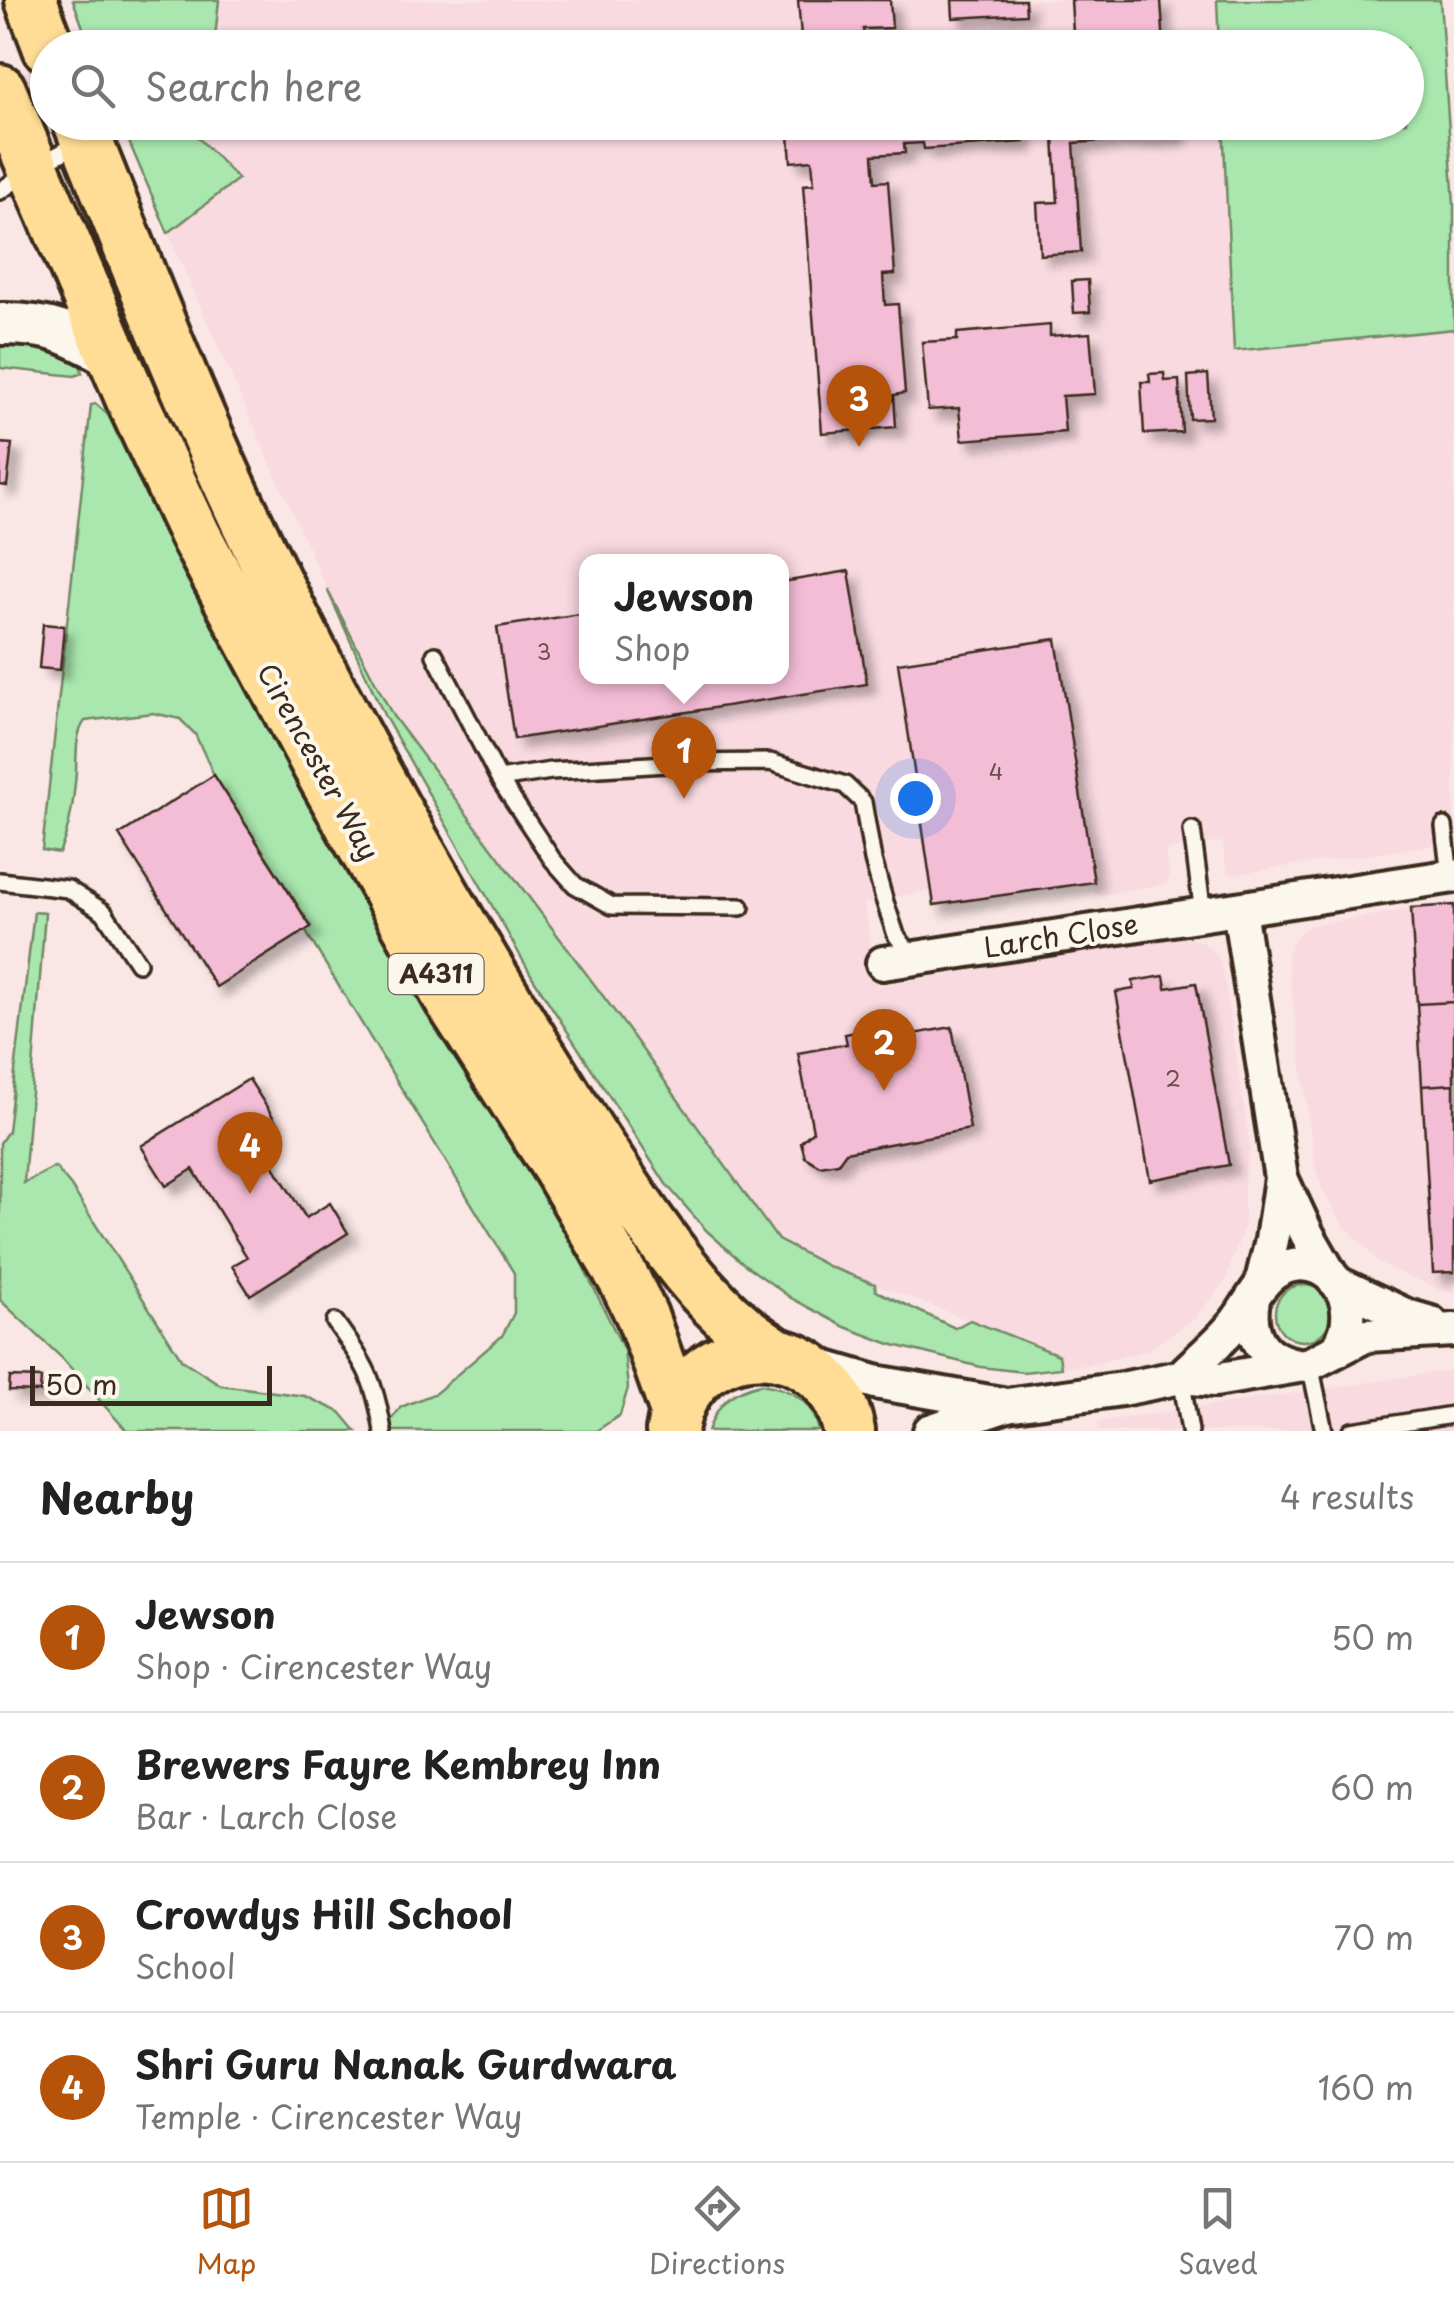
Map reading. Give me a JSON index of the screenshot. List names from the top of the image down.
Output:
{
  "streets": {
    "main road": ["Cirencester Way", "A4311"],
    "street": ["Larch Close"]
  },
  "crossings": [
    ["Cirencester Way", "A4311"]
  ],
  "house_numbers": ["3", "4", "2"],
  "scale_bar": "50 m",
  "page": {
    "search": "Search here",
    "pins": [
      "3",
      "1",
      "2",
      "4"
    ],
    "popup": ["Jewson", "Shop"],
    "scale": "50 m",
    "heading": ["Nearby", "4 results"],
    "list": [
      {
        "mark": "1",
        "name": "Jewson",
        "note": "Shop · Cirencester Way",
        "value": "50 m"
      },
      {
        "mark": "2",
        "name": "Brewers Fayre Kembrey Inn",
        "note": "Bar · Larch Close",
        "value": "60 m"
      },
      {
        "mark": "3",
        "name": "Crowdys Hill School",
        "note": "School",
        "value": "70 m"
      },
      {
        "mark": "4",
        "name": "Shri Guru Nanak Gurdwara",
        "note": "Temple · Cirencester Way",
        "value": "160 m"
      }
    ],
    "nav": ["Map", "Directions", "Saved"]
  }
}
